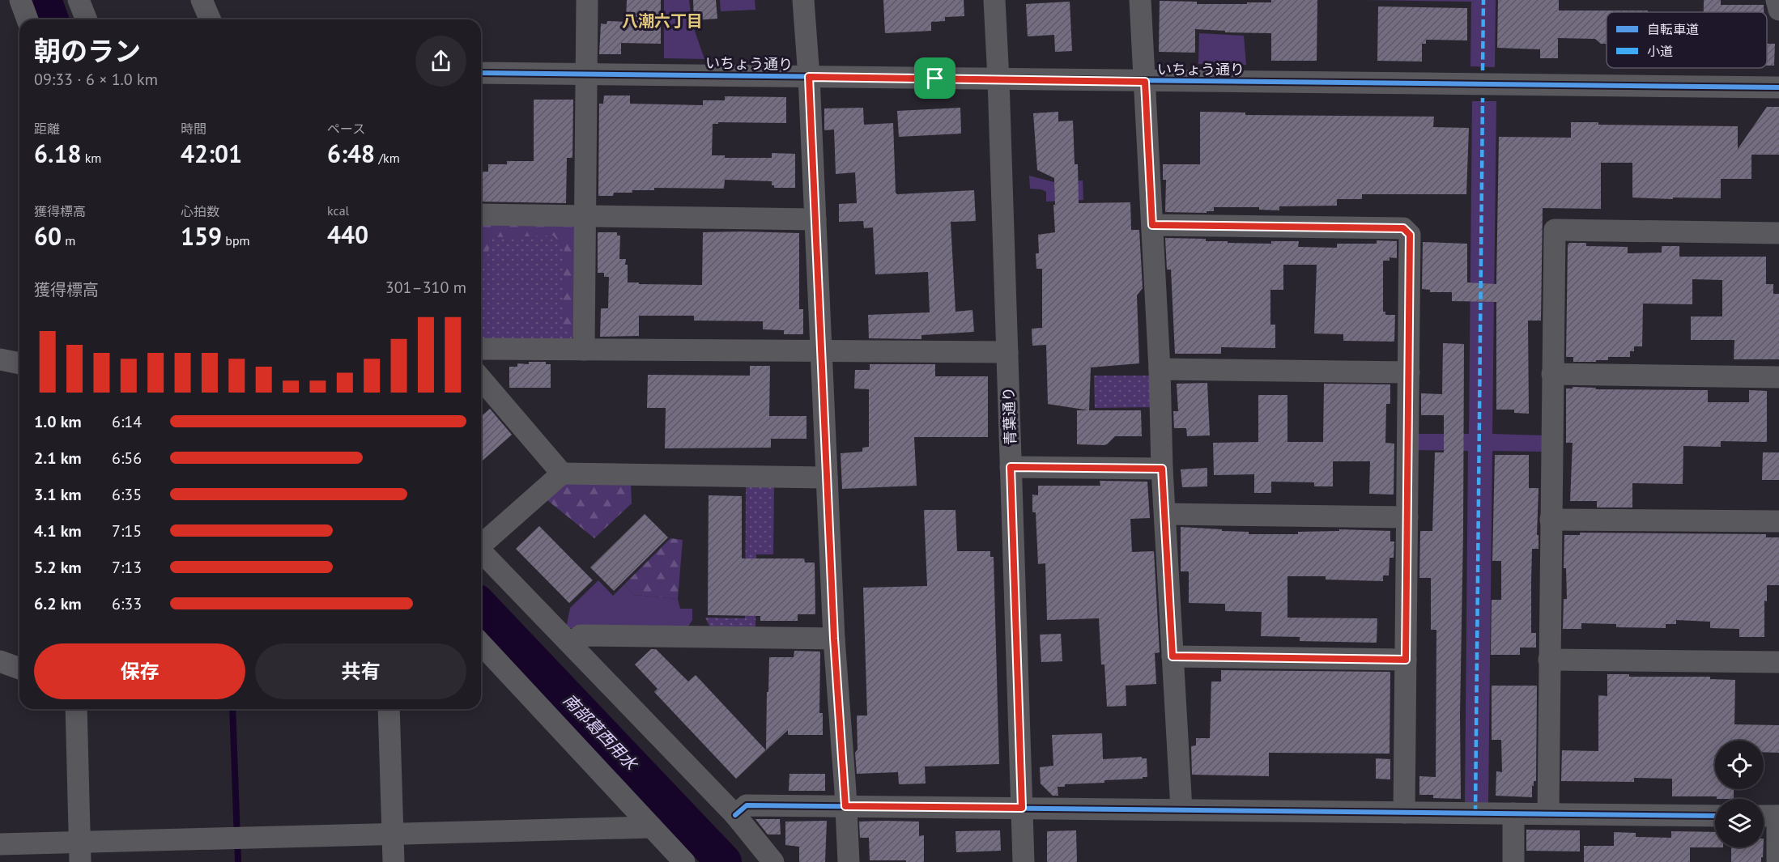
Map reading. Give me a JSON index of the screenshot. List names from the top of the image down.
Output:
{
  "streets": {
    "street": ["いちょう通り", "青葉通り"]
  },
  "crossings": [
    ["いちょう通り", "青葉通り"]
  ],
  "districts": ["八潮六丁目"],
  "water": ["南部葛西用水"],
  "legend": ["自転車道", "小道"],
  "page": {
    "heading": ["朝のラン", "09:33 · 6 × 1.0 km"],
    "stats": [
      ["距離", "6.18 km"],
      ["時間", "42:01"],
      ["ペース", "6:48 /km"],
      ["獲得標高", "60 m"],
      ["心拍数", "159 bpm"],
      ["kcal", "440"]
    ],
    "chart": ["獲得標高", "301–310 m"],
    "list": [
      {
        "name": "1.0 km",
        "note": "6:14"
      },
      {
        "name": "2.1 km",
        "note": "6:56"
      },
      {
        "name": "3.1 km",
        "note": "6:35"
      },
      {
        "name": "4.1 km",
        "note": "7:15"
      },
      {
        "name": "5.2 km",
        "note": "7:13"
      },
      {
        "name": "6.2 km",
        "note": "6:33"
      }
    ],
    "buttons": ["保存", "共有"]
  }
}
